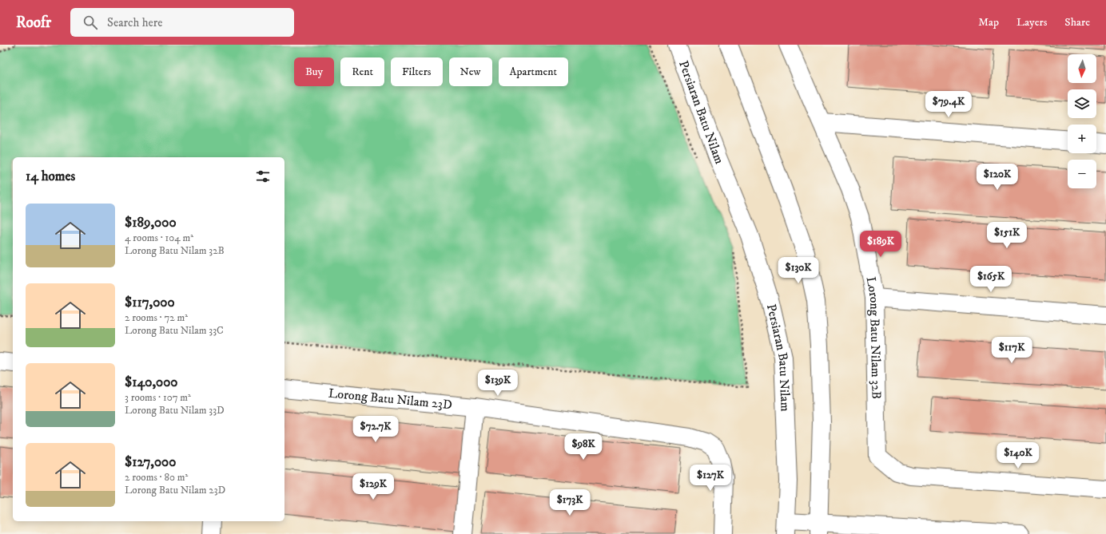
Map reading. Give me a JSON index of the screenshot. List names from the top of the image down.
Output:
{
  "streets": {
    "street": ["Persiaran Batu Nilam", "Lorong Batu Nilam 32B", "Lorong Batu Nilam 23D"]
  },
  "north": "bottom",
  "page": {
    "header": "Roofr",
    "search": "Search here",
    "nav": ["Map", "Layers", "Share"],
    "map_buttons": ["+", "−"],
    "chip": [
      "Buy",
      "Rent",
      "Filters",
      "New",
      "Apartment"
    ],
    "price": [
      "$79.4K",
      "$120K",
      "$151K",
      "$189K",
      "$130K",
      "$165K",
      "$117K",
      "$139K",
      "$72.7K",
      "$98K",
      "$140K",
      "$127K",
      "$129K",
      "$173K"
    ],
    "heading": "14 homes",
    "list": [
      {
        "name": "$189,000",
        "note": "4 rooms · 104 m² · Lorong Batu Nilam 32B"
      },
      {
        "name": "$117,000",
        "note": "2 rooms · 72 m² · Lorong Batu Nilam 33C"
      },
      {
        "name": "$140,000",
        "note": "3 rooms · 107 m² · Lorong Batu Nilam 33D"
      },
      {
        "name": "$127,000",
        "note": "2 rooms · 80 m² · Lorong Batu Nilam 23D"
      }
    ]
  }
}
